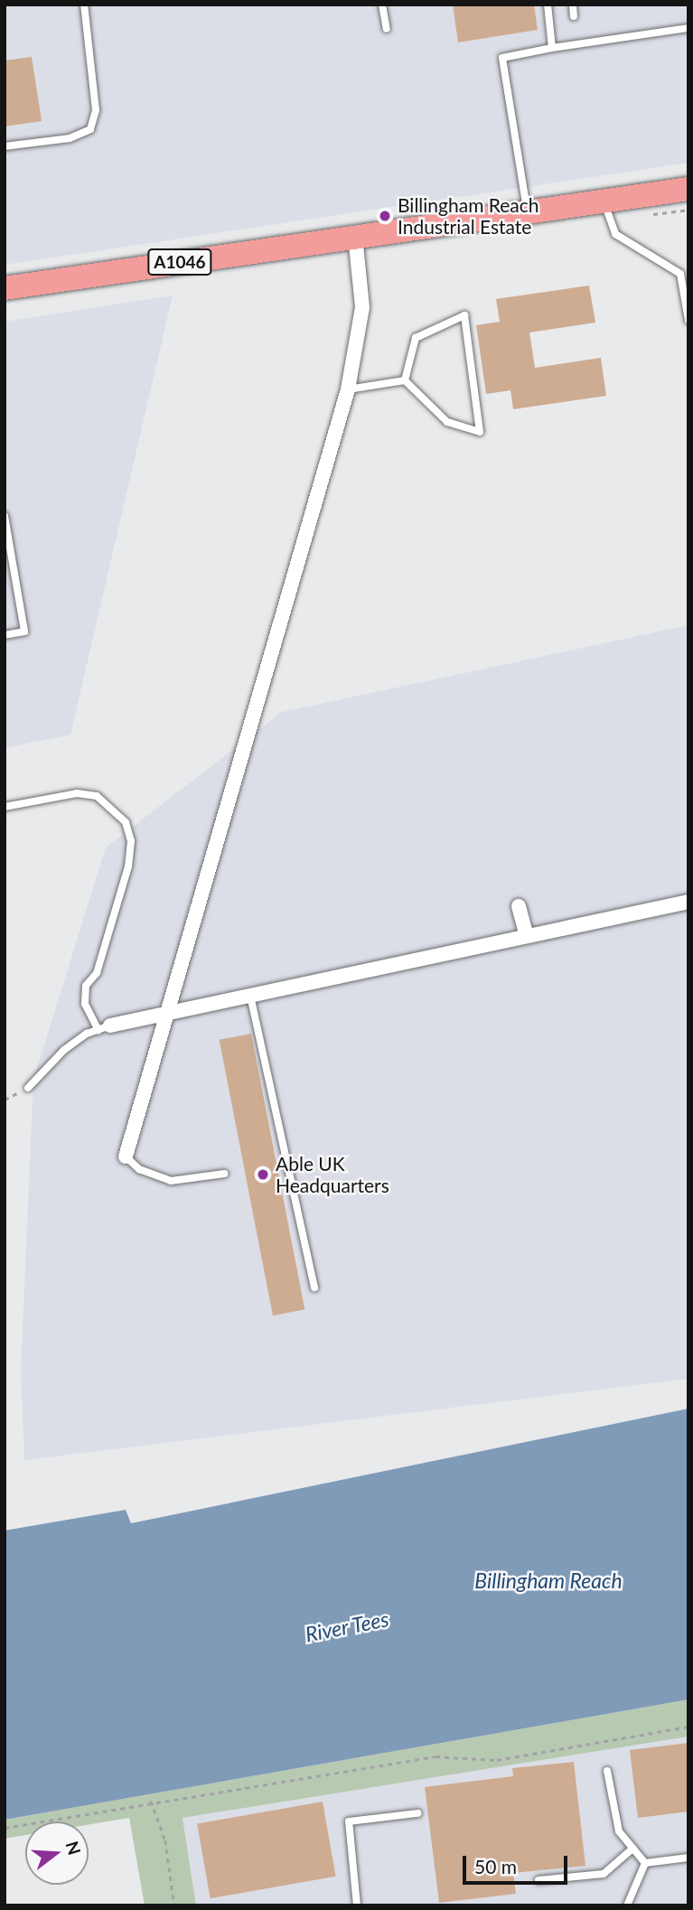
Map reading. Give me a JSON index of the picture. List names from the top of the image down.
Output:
{
  "streets": {
    "main road": ["A1046"]
  },
  "water": ["Billingham Reach", "River Tees"],
  "places": ["Billingham Reach Industrial Estate", "Able UK Headquarters"],
  "scale_bar": "50 m",
  "north": "right"
}
